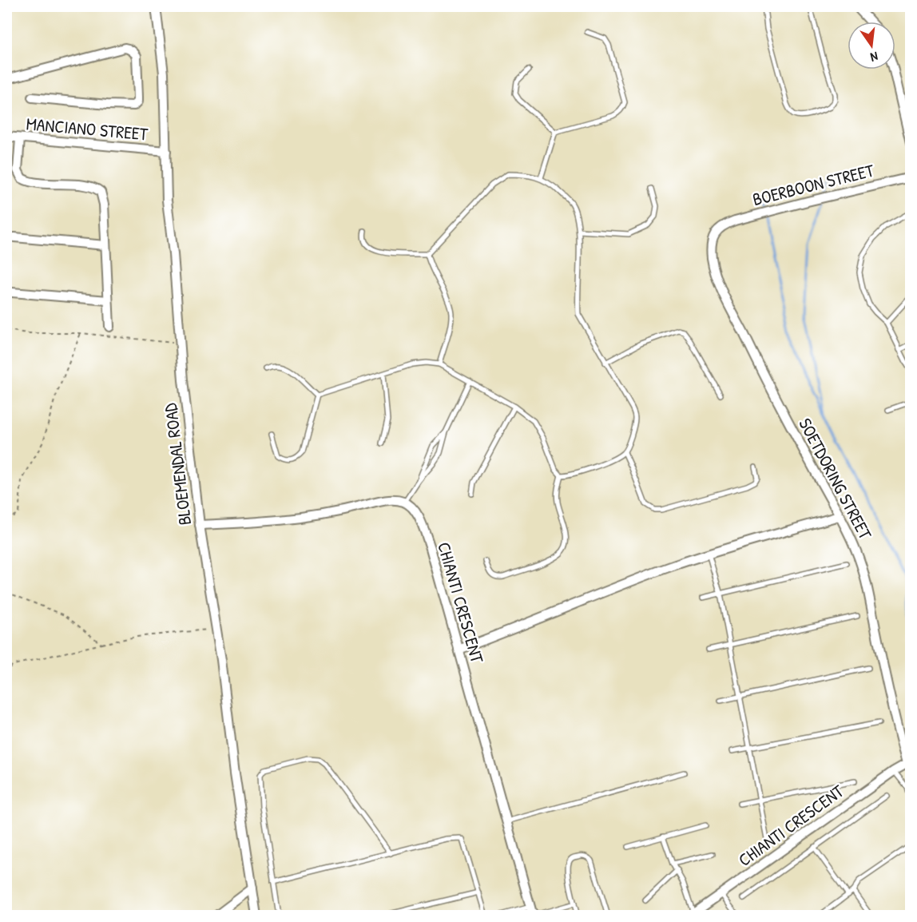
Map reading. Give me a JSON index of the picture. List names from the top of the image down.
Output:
{
  "streets": {
    "street": [
      "MANCIANO STREET",
      "BOERBOON STREET",
      "BLOEMENDAL ROAD",
      "SOETDORING STREET",
      "CHIANTI CRESCENT"
    ]
  },
  "crossings": [
    ["MANCIANO STREET", "BLOEMENDAL ROAD"],
    ["BOERBOON STREET", "SOETDORING STREET"],
    ["SOETDORING STREET", "CHIANTI CRESCENT"]
  ],
  "north": "bottom"
}
